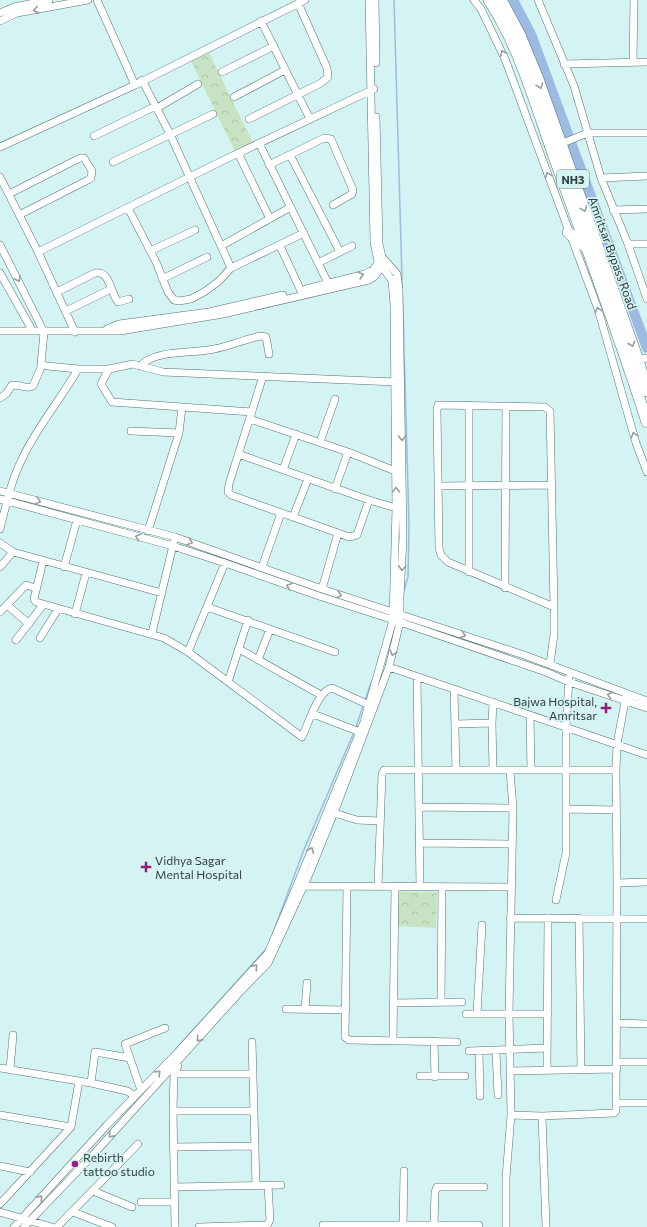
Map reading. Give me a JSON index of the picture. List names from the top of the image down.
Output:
{
  "streets": {
    "highway": ["NH3", "Amritsar Bypass Road"]
  },
  "crossings": [
    ["NH3", "Amritsar Bypass Road"]
  ],
  "places": {
    "health": ["Bajwa Hospital, Amritsar", "Vidhya Sagar Mental Hospital"],
    "other": ["Rebirth tattoo studio"]
  }
}
